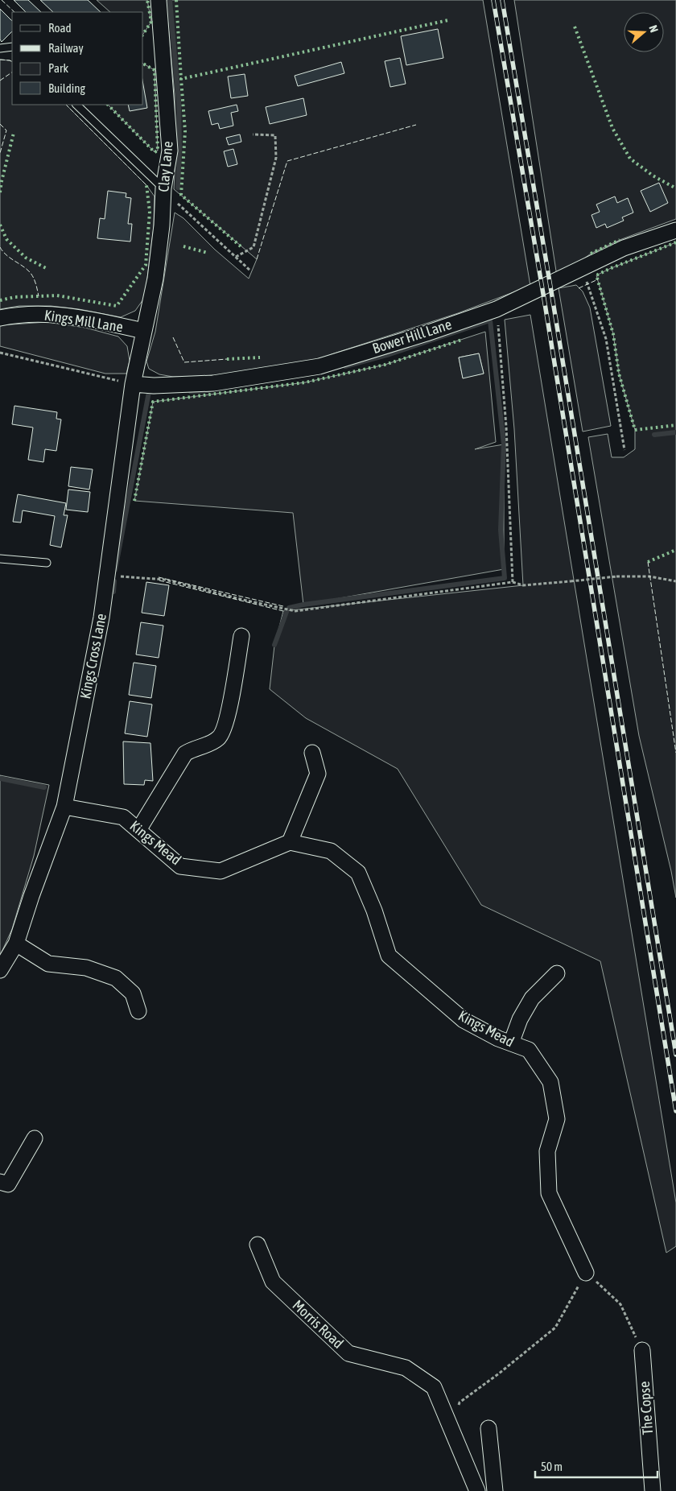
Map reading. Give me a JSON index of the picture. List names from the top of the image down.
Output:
{
  "streets": {
    "street": [
      "Clay Lane",
      "Kings Mill Lane",
      "Bower Hill Lane",
      "Kings Cross Lane",
      "Kings Mead",
      "Morris Road",
      "The Copse"
    ]
  },
  "crossings": [
    ["Clay Lane", "Kings Mill Lane"],
    ["Clay Lane", "Kings Cross Lane"],
    ["Kings Mill Lane", "Kings Cross Lane"],
    ["Bower Hill Lane", "Kings Cross Lane"],
    ["Kings Cross Lane", "Kings Mead"]
  ],
  "legend": [
    "Road",
    "Railway",
    "Park",
    "Building"
  ],
  "scale_bar": "50 m",
  "north": "right"
}
